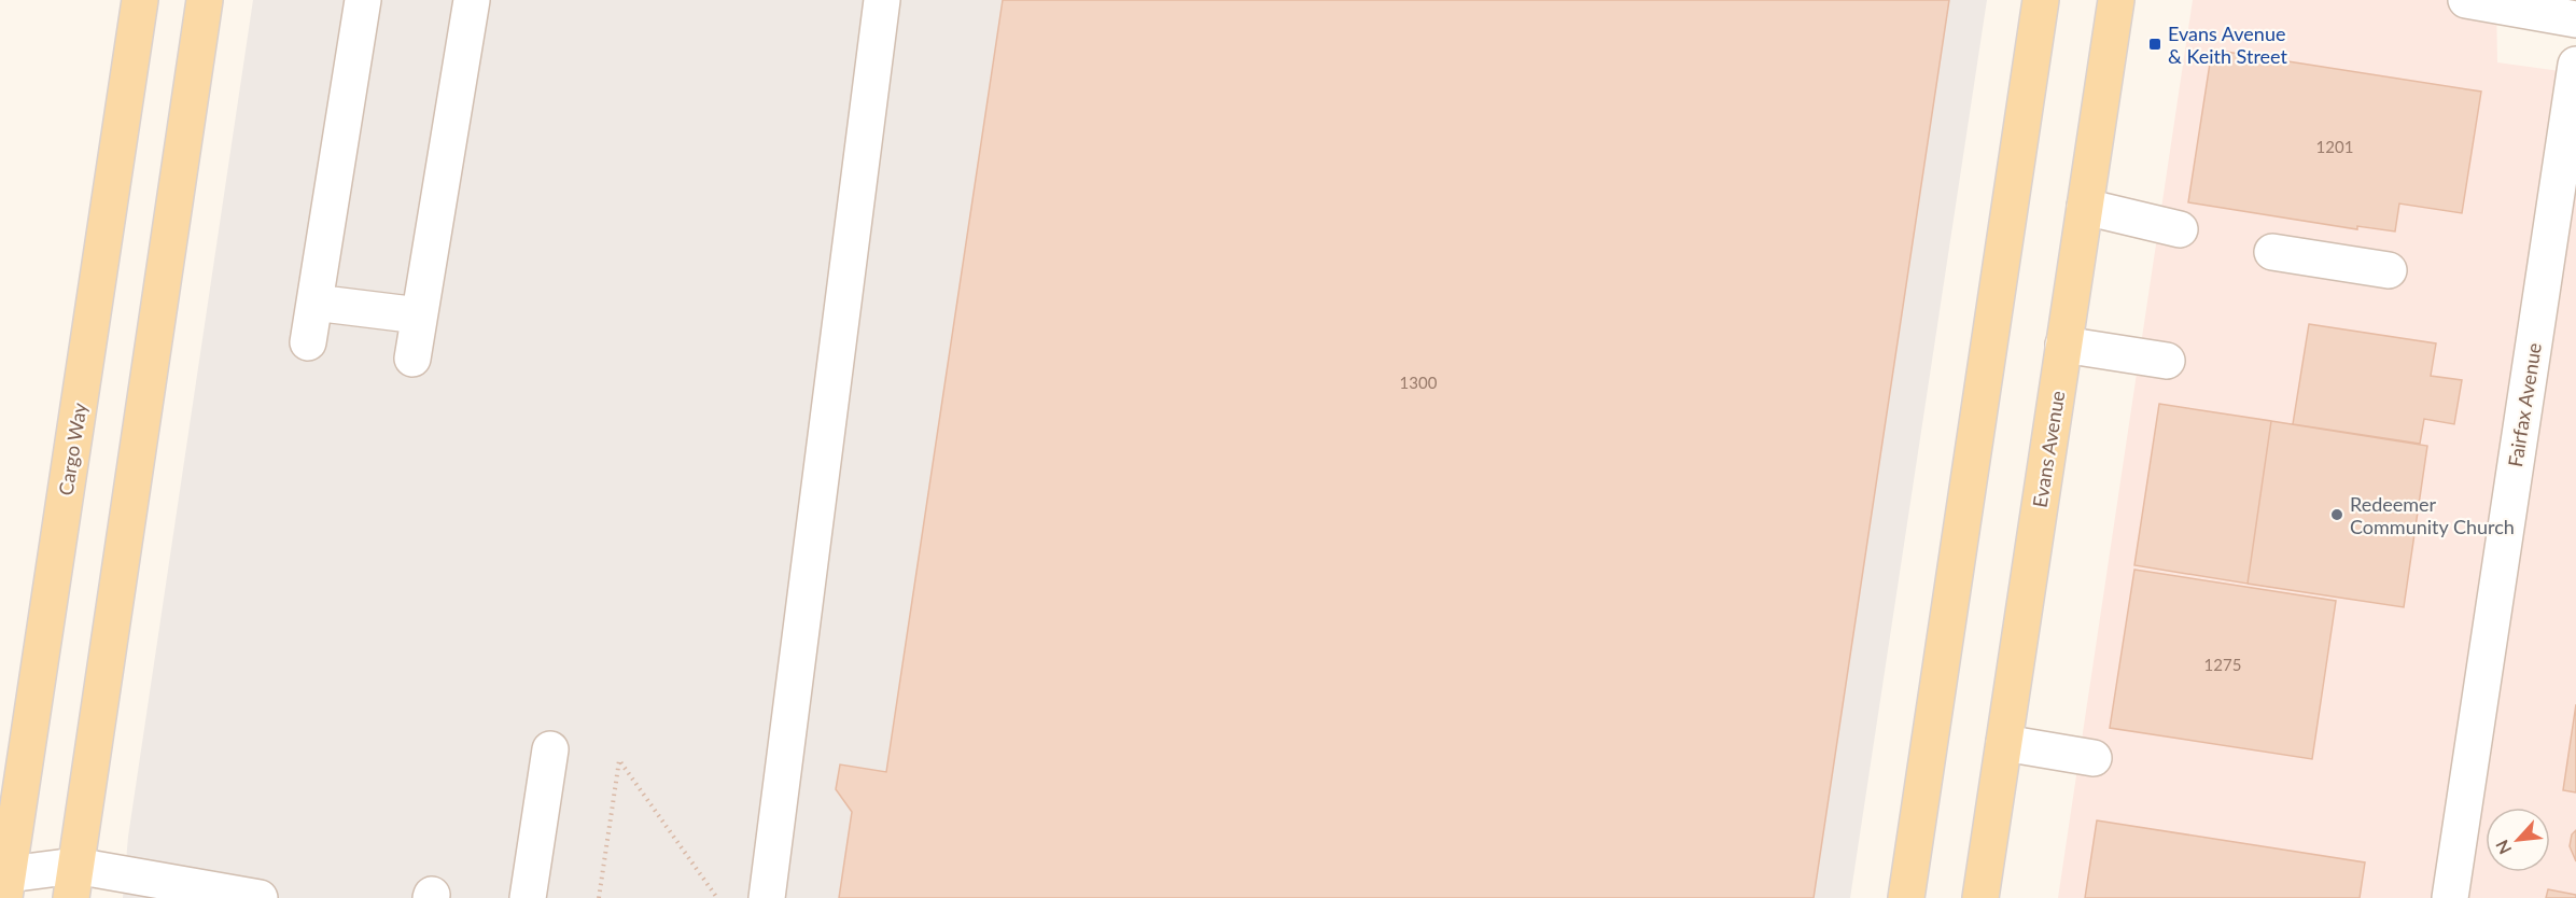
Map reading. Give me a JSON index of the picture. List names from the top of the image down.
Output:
{
  "streets": {
    "main road": ["Cargo Way", "Evans Avenue"],
    "street": ["Fairfax Avenue"]
  },
  "places": {
    "transit": ["Evans Avenue & Keith Street"],
    "other": ["Redeemer Community Church"]
  },
  "house_numbers": ["1201", "1300", "1275"],
  "north": "bottom left"
}
